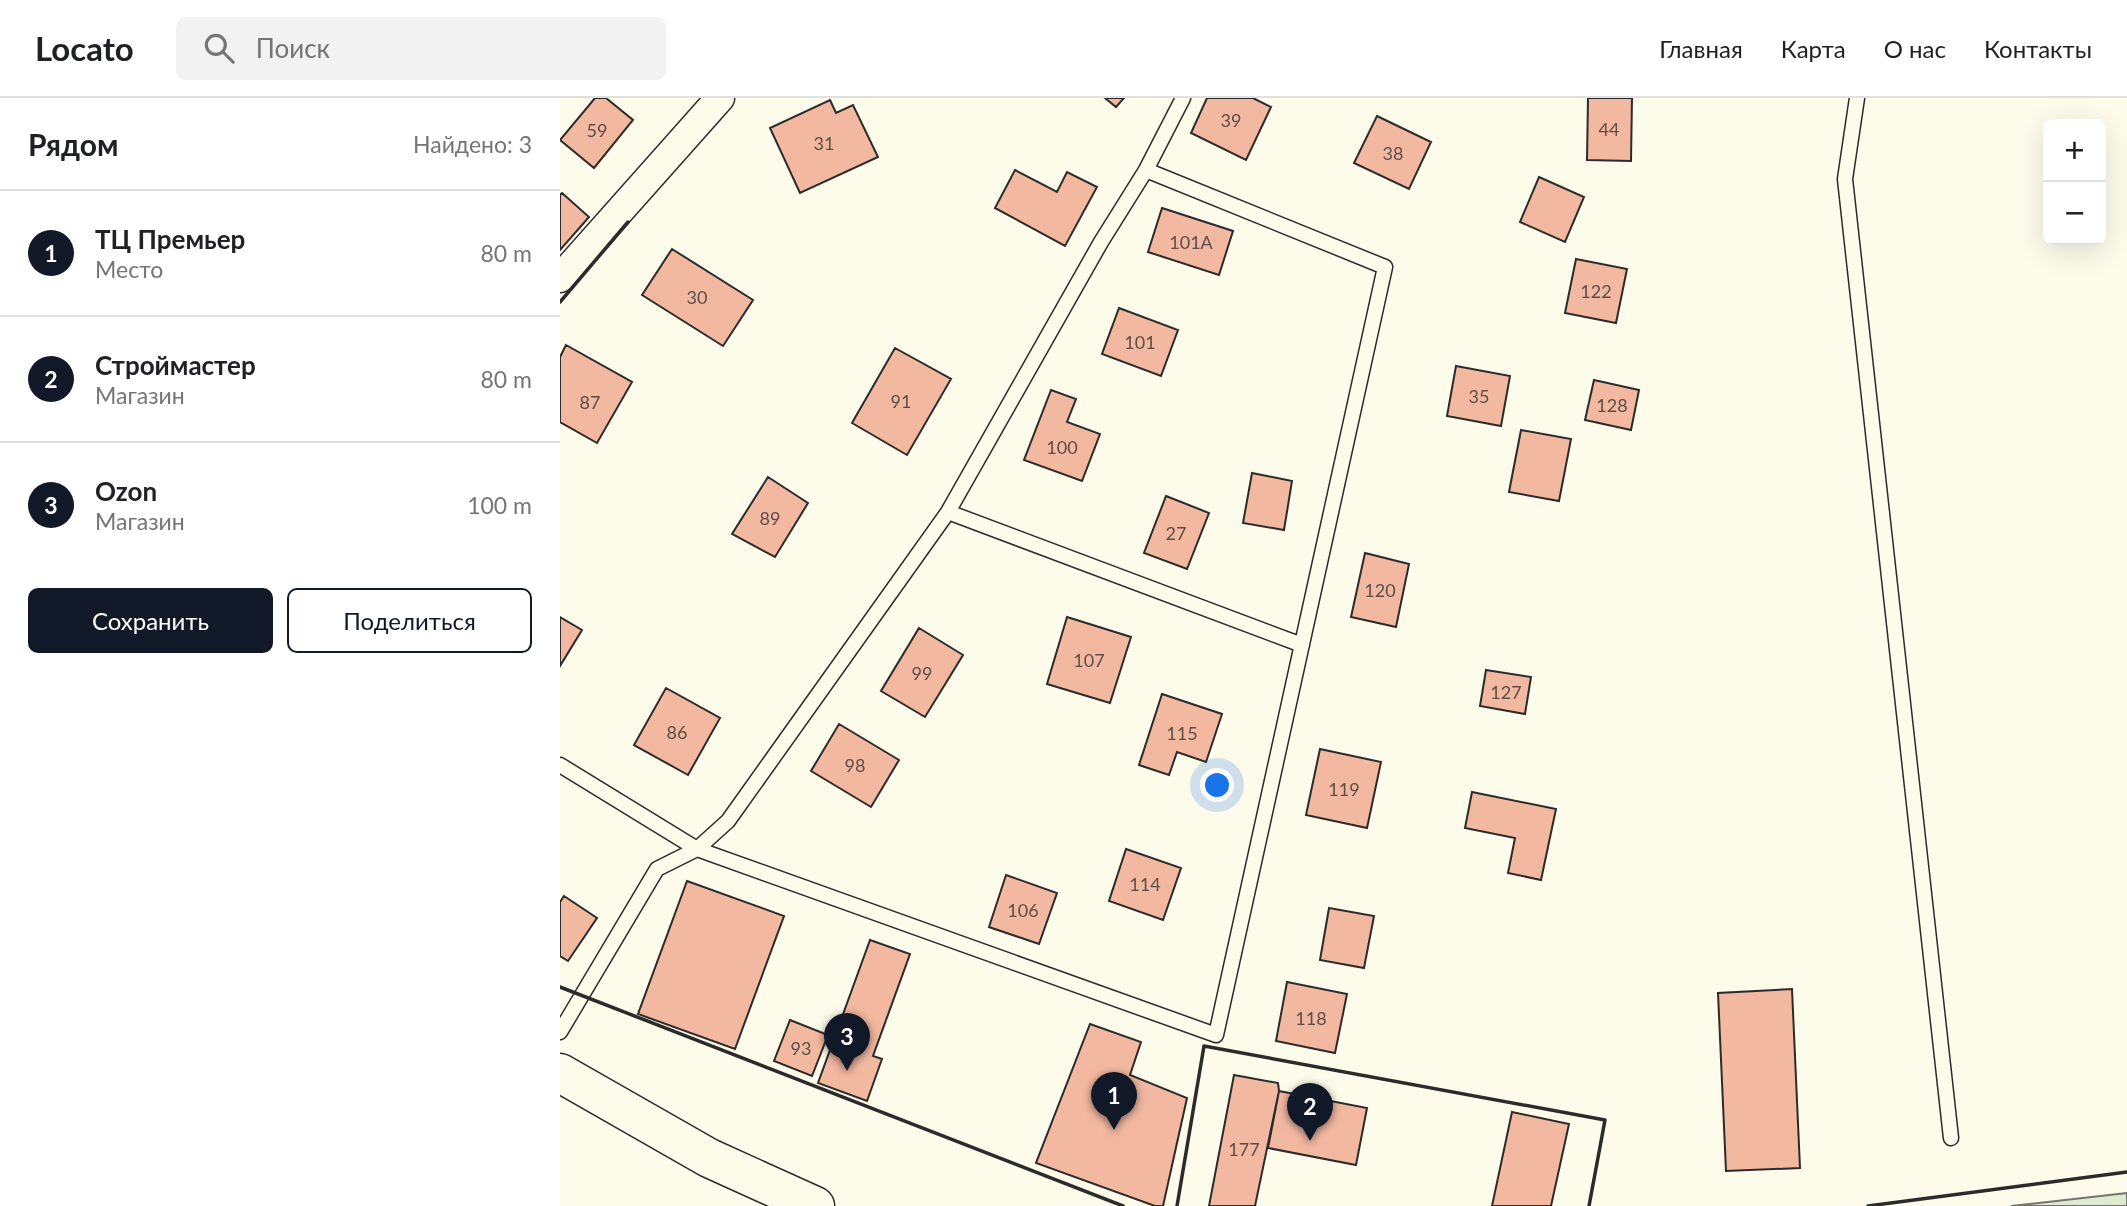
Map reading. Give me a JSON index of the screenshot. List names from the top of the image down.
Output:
{
  "house_numbers": [
    "39",
    "44",
    "59",
    "31",
    "38",
    "101А",
    "122",
    "30",
    "101",
    "35",
    "91",
    "87",
    "128",
    "100",
    "89",
    "27",
    "120",
    "107",
    "99",
    "127",
    "86",
    "115",
    "98",
    "119",
    "114",
    "106",
    "118",
    "93",
    "177"
  ],
  "page": {
    "header": "Locato",
    "search": "Поиск",
    "nav": [
      "Главная",
      "Карта",
      "О нас",
      "Контакты"
    ],
    "heading": ["Рядом", "Найдено: 3"],
    "map_buttons": ["+", "−"],
    "list": [
      {
        "mark": "1",
        "name": "ТЦ Премьер",
        "note": "Место",
        "value": "80 m"
      },
      {
        "mark": "2",
        "name": "Строймастер",
        "note": "Магазин",
        "value": "80 m"
      },
      {
        "mark": "3",
        "name": "Ozon",
        "note": "Магазин",
        "value": "100 m"
      }
    ],
    "buttons": ["Сохранить", "Поделиться"],
    "pins": ["3", "1", "2"]
  }
}
